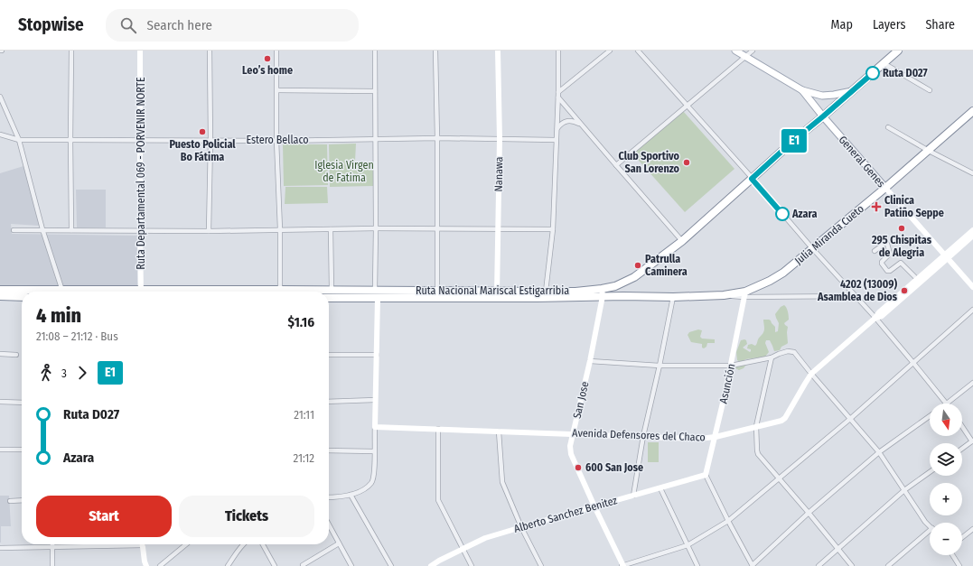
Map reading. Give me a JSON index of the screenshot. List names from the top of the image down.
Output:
{
  "streets": {
    "highway": ["Julia Miranda Cueto", "Ruta Nacional Mariscal Estigarribia"],
    "main road": ["General Genes"],
    "street": [
      "Estero Bellaco",
      "Ruta Departamental 069 - PORVENIR NORTE",
      "Nanawa",
      "Asunción",
      "San Jose",
      "Avenida Defensores del Chaco",
      "Alberto Sanchez Benitez"
    ]
  },
  "crossings": [
    ["Estero Bellaco", "Ruta Departamental 069 - PORVENIR NORTE"],
    ["Estero Bellaco", "Nanawa"],
    ["General Genes", "Julia Miranda Cueto"],
    ["General Genes", "Ruta Nacional Mariscal Estigarribia"],
    ["General Genes", "Avenida Defensores del Chaco"],
    ["Nanawa", "Ruta Nacional Mariscal Estigarribia"],
    ["Julia Miranda Cueto", "Ruta Nacional Mariscal Estigarribia"],
    ["Julia Miranda Cueto", "Asunción"],
    ["Julia Miranda Cueto", "San Jose"],
    ["Ruta Nacional Mariscal Estigarribia", "San Jose"],
    ["Asunción", "Avenida Defensores del Chaco"],
    ["Asunción", "Alberto Sanchez Benitez"],
    ["San Jose", "Avenida Defensores del Chaco"],
    ["San Jose", "Alberto Sanchez Benitez"]
  ],
  "parks": ["Iglesia Virgen de Fatima"],
  "places": {
    "other": [
      "Leo’s home",
      "Ruta D027",
      "Puesto Policial Bo Fátima",
      "Club Sportivo San Lorenzo",
      "Azara",
      "295 Chispitas de Alegria",
      "Patrulla Caminera",
      "4202 (13009) Asamblea de Dios",
      "600 San Jose"
    ],
    "health": ["Clinica Patiño Seppe"]
  },
  "lines": ["bus line E1"],
  "north": "bottom",
  "page": {
    "header": "Stopwise",
    "search": "Search here",
    "nav": ["Map", "Layers", "Share"],
    "on_map": "E1",
    "heading": ["4 min", "21:08 – 21:12 · Bus", "$1.16"],
    "legs": ["3", "E1"],
    "list": [
      {
        "name": "Ruta D027",
        "value": "21:11"
      },
      {
        "name": "Azara",
        "value": "21:12"
      }
    ],
    "map_buttons": ["+", "−"],
    "buttons": ["Start", "Tickets"]
  }
}
